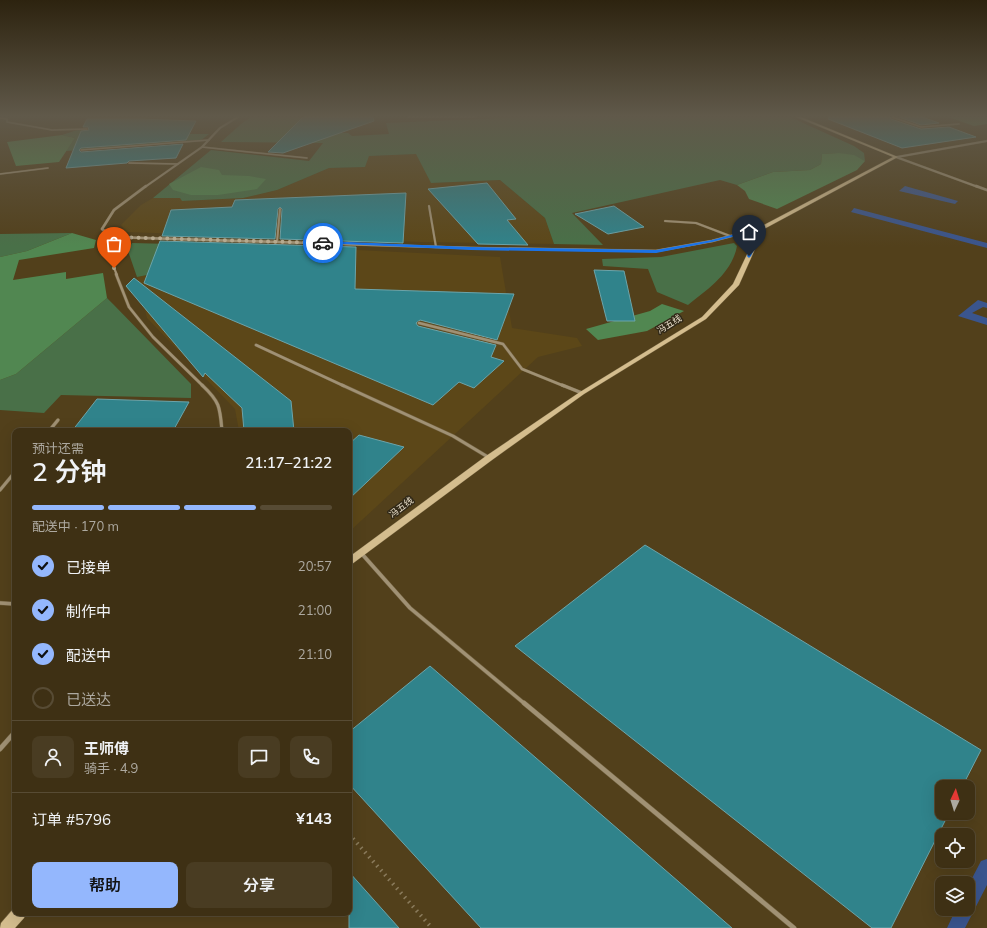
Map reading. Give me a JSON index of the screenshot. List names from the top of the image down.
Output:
{
  "streets": {
    "street": ["冯五线"]
  },
  "north": "top",
  "page": {
    "heading": ["2 分钟", "预计还需", "21:17–21:22"],
    "panel": [
      "王师傅",
      "骑手 · 4.9",
      "订单 #5796",
      "¥143"
    ],
    "bar": "配送中 · 170 m",
    "list": [
      ["已接单", "20:57"],
      ["制作中", "21:00"],
      ["配送中", "21:10"],
      "已送达"
    ],
    "buttons": ["帮助", "分享"]
  }
}
